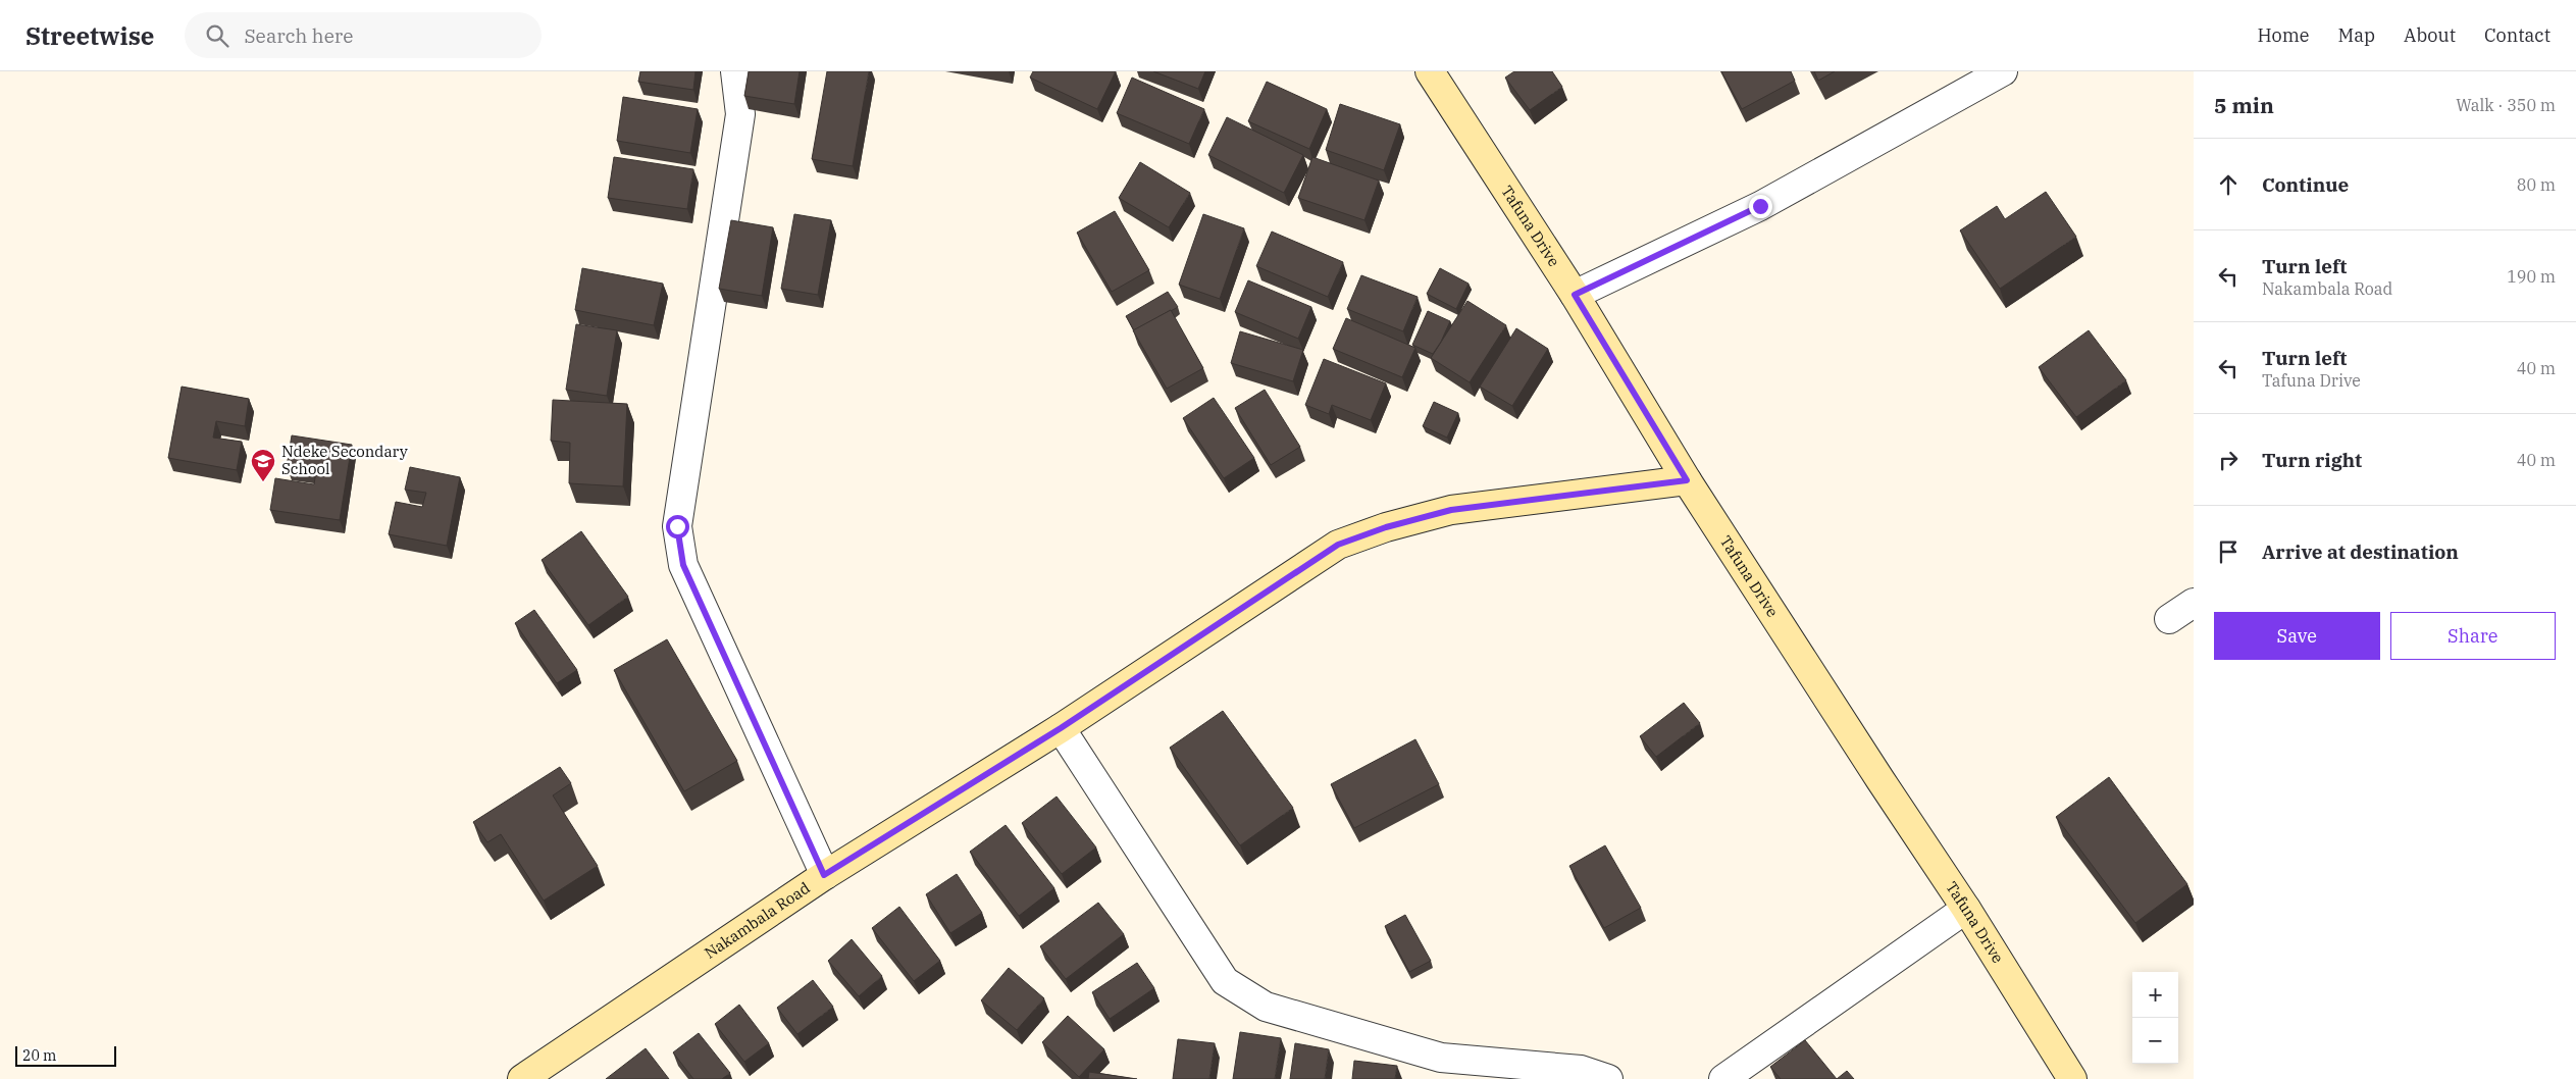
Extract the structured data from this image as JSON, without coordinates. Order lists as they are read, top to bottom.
{
  "streets": {
    "main road": ["Tafuna Drive", "Nakambala Road"]
  },
  "crossings": [
    ["Tafuna Drive", "Nakambala Road"]
  ],
  "places": {
    "school or university": ["Ndeke Secondary School"]
  },
  "scale_bar": "20 m",
  "page": {
    "header": "Streetwise",
    "search": "Search here",
    "nav": [
      "Home",
      "Map",
      "About",
      "Contact"
    ],
    "heading": ["5 min", "Walk · 350 m"],
    "list": [
      ["Continue", "80 m"],
      ["Turn left", "Nakambala Road", "190 m"],
      ["Turn left", "Tafuna Drive", "40 m"],
      ["Turn right", "40 m"],
      "Arrive at destination"
    ],
    "buttons": ["Save", "Share"],
    "map_buttons": ["+", "−"],
    "scale": "20 m"
  }
}
